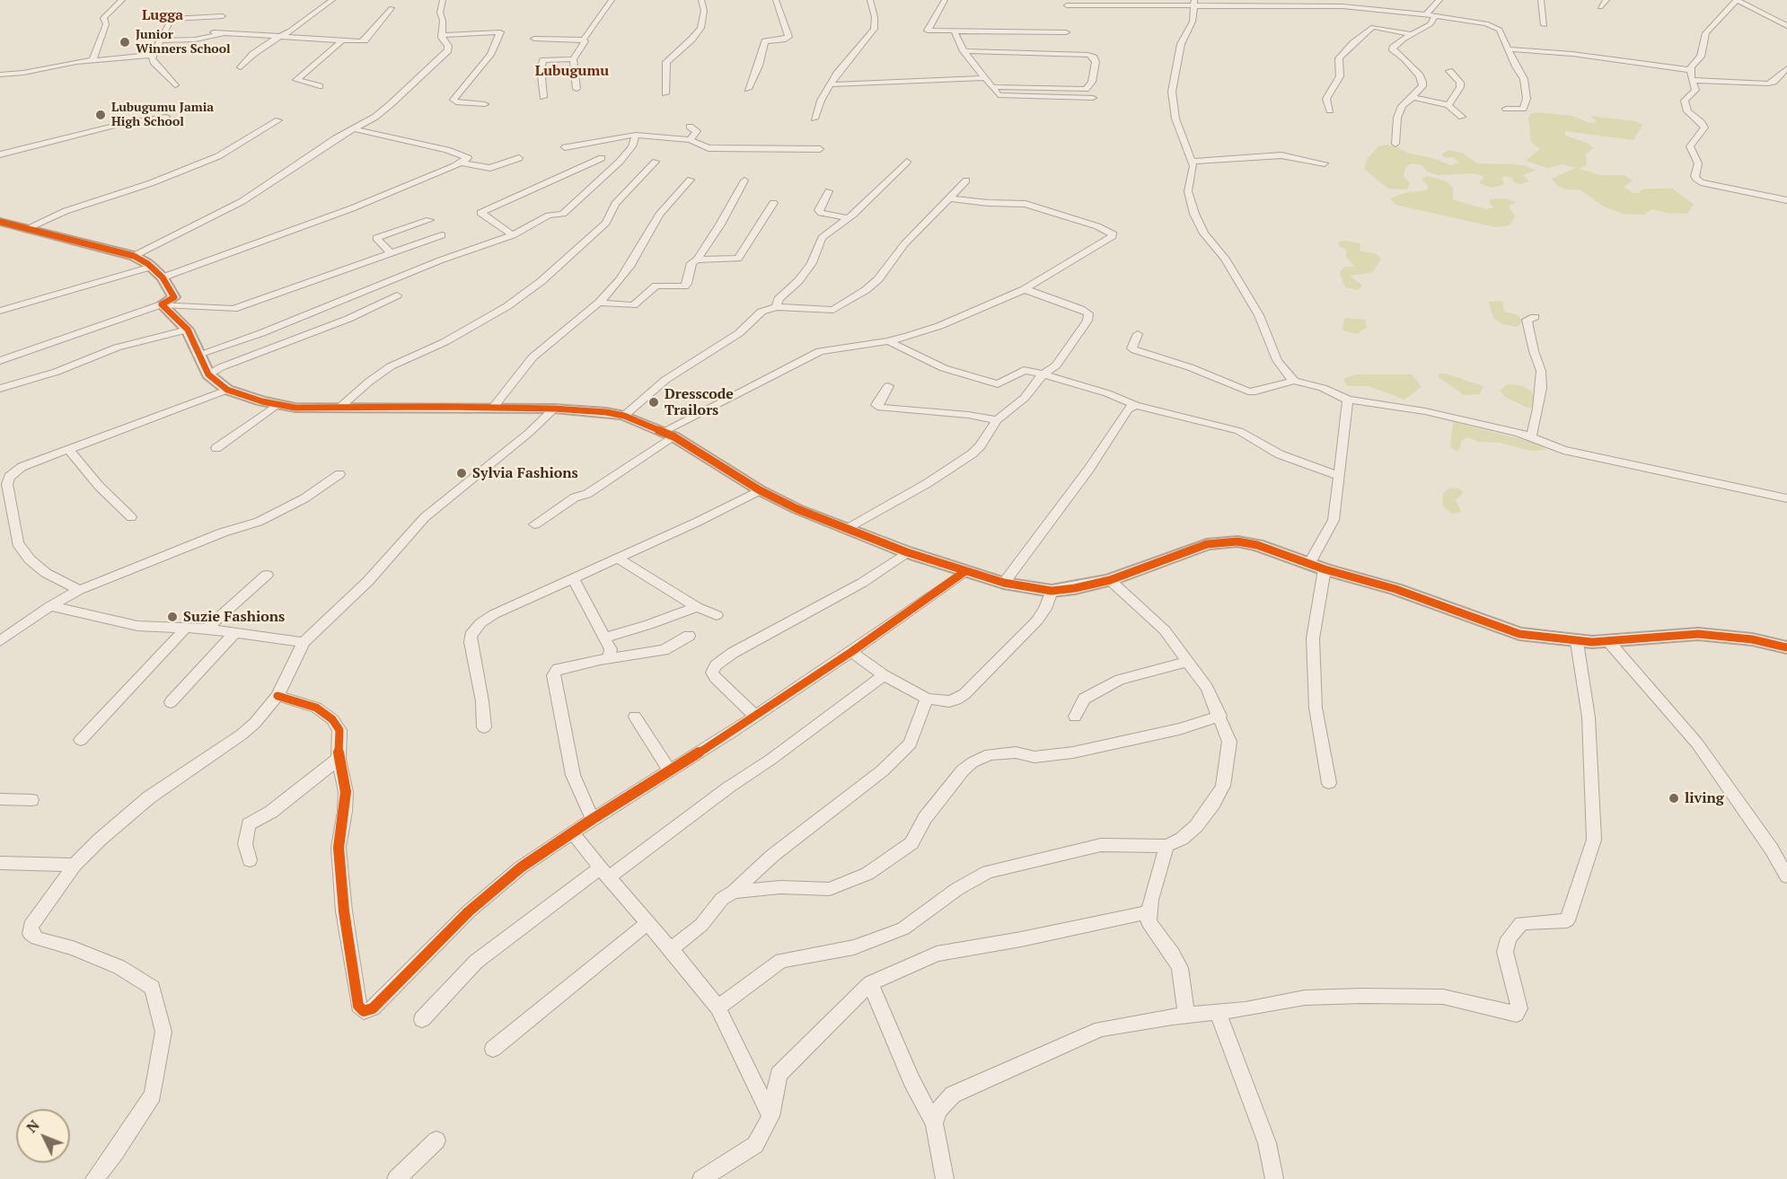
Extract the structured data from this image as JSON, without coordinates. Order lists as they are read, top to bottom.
{
  "districts": ["Lugga", "Lubugumu"],
  "places": [
    "Junior Winners School",
    "Lubugumu Jamia High School",
    "Dresscode Trailors",
    "Sylvia Fashions",
    "Suzie Fashions",
    "living"
  ],
  "north": "top left"
}
